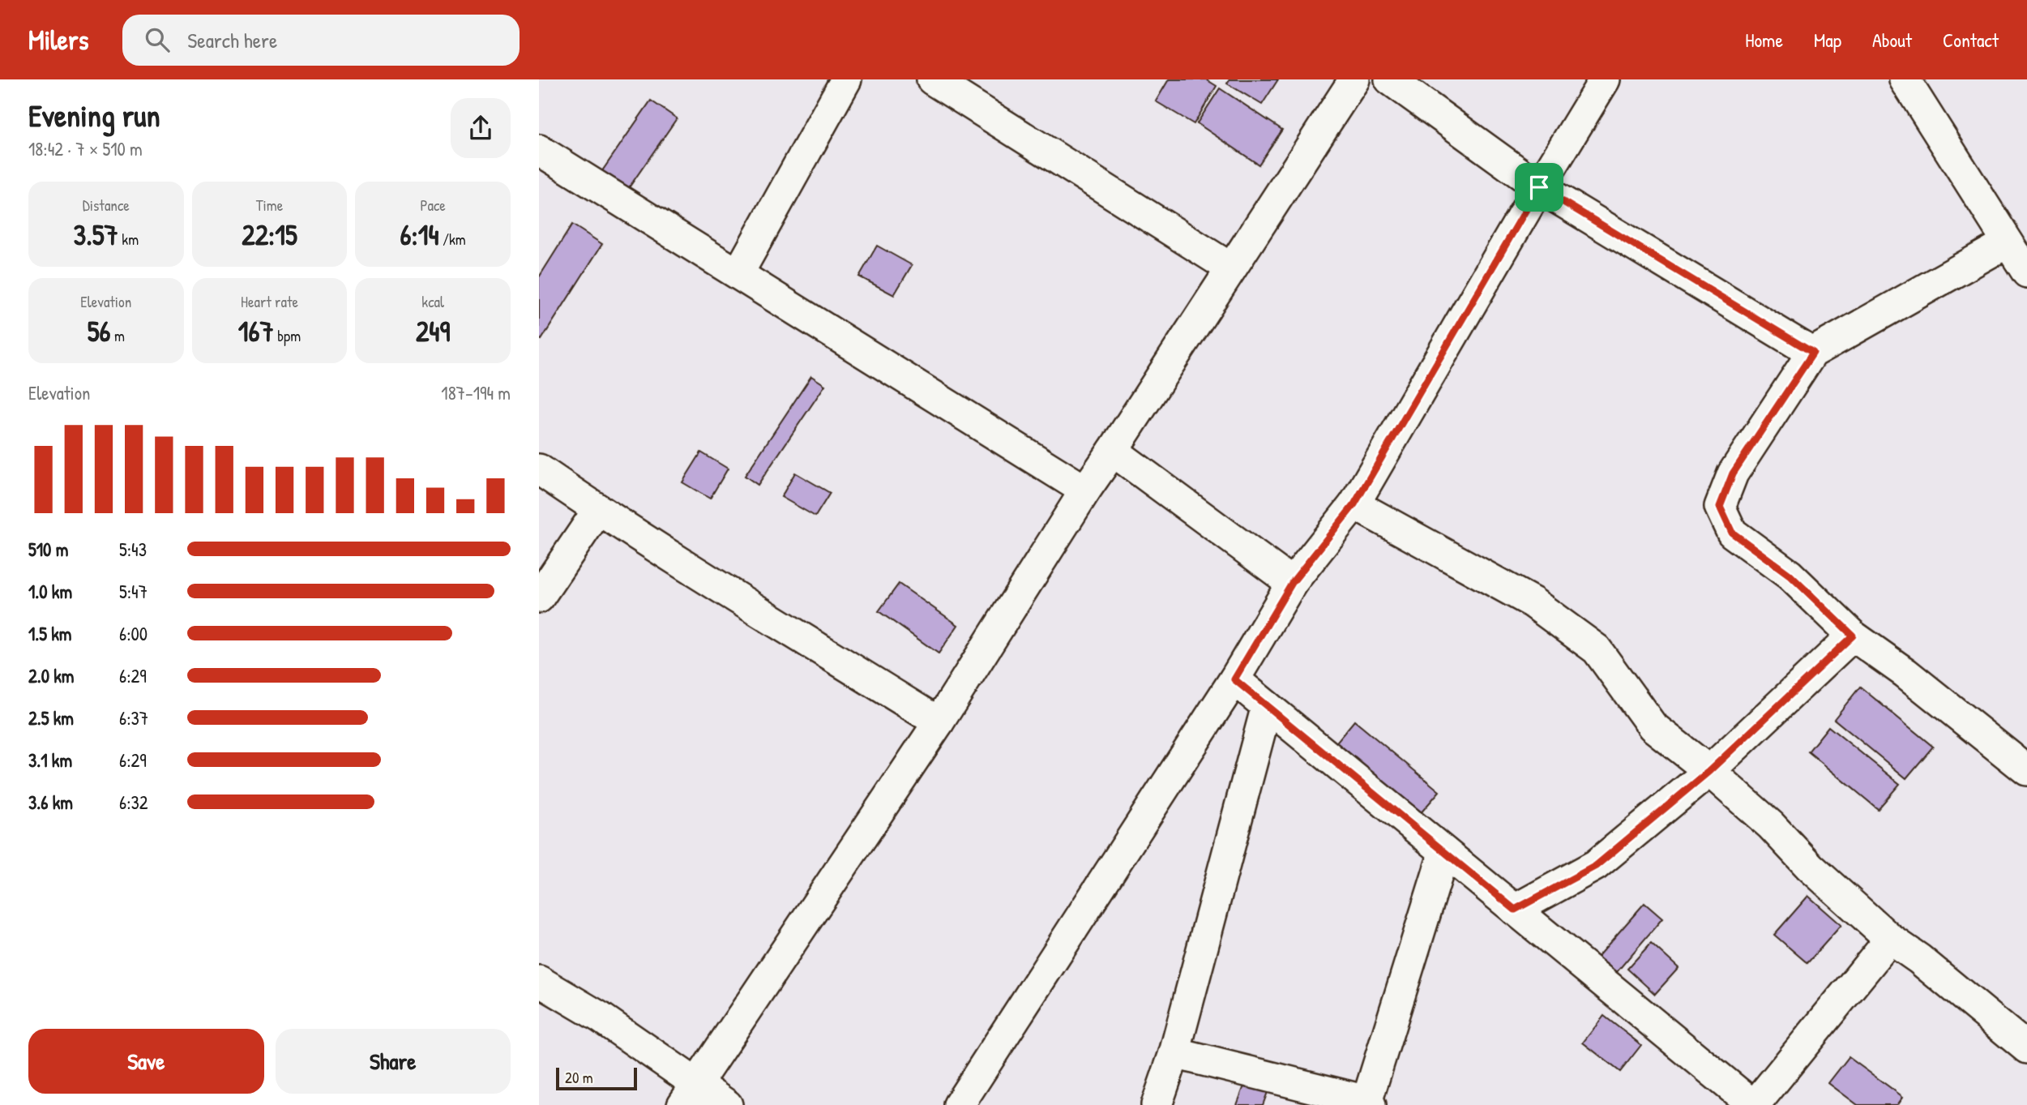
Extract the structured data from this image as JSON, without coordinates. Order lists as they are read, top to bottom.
{
  "scale_bar": "20 m",
  "page": {
    "header": "Milers",
    "search": "Search here",
    "nav": [
      "Home",
      "Map",
      "About",
      "Contact"
    ],
    "heading": ["Evening run", "18:42 · 7 × 510 m"],
    "stats": [
      ["Distance", "3.57 km"],
      ["Time", "22:15"],
      ["Pace", "6:14 /km"],
      ["Elevation", "56 m"],
      ["Heart rate", "167 bpm"],
      ["kcal", "249"]
    ],
    "chart": ["Elevation", "187–194 m"],
    "list": [
      {
        "name": "510 m",
        "note": "5:43"
      },
      {
        "name": "1.0 km",
        "note": "5:47"
      },
      {
        "name": "1.5 km",
        "note": "6:00"
      },
      {
        "name": "2.0 km",
        "note": "6:29"
      },
      {
        "name": "2.5 km",
        "note": "6:37"
      },
      {
        "name": "3.1 km",
        "note": "6:29"
      },
      {
        "name": "3.6 km",
        "note": "6:32"
      }
    ],
    "buttons": ["Save", "Share"],
    "scale": "20 m"
  }
}
